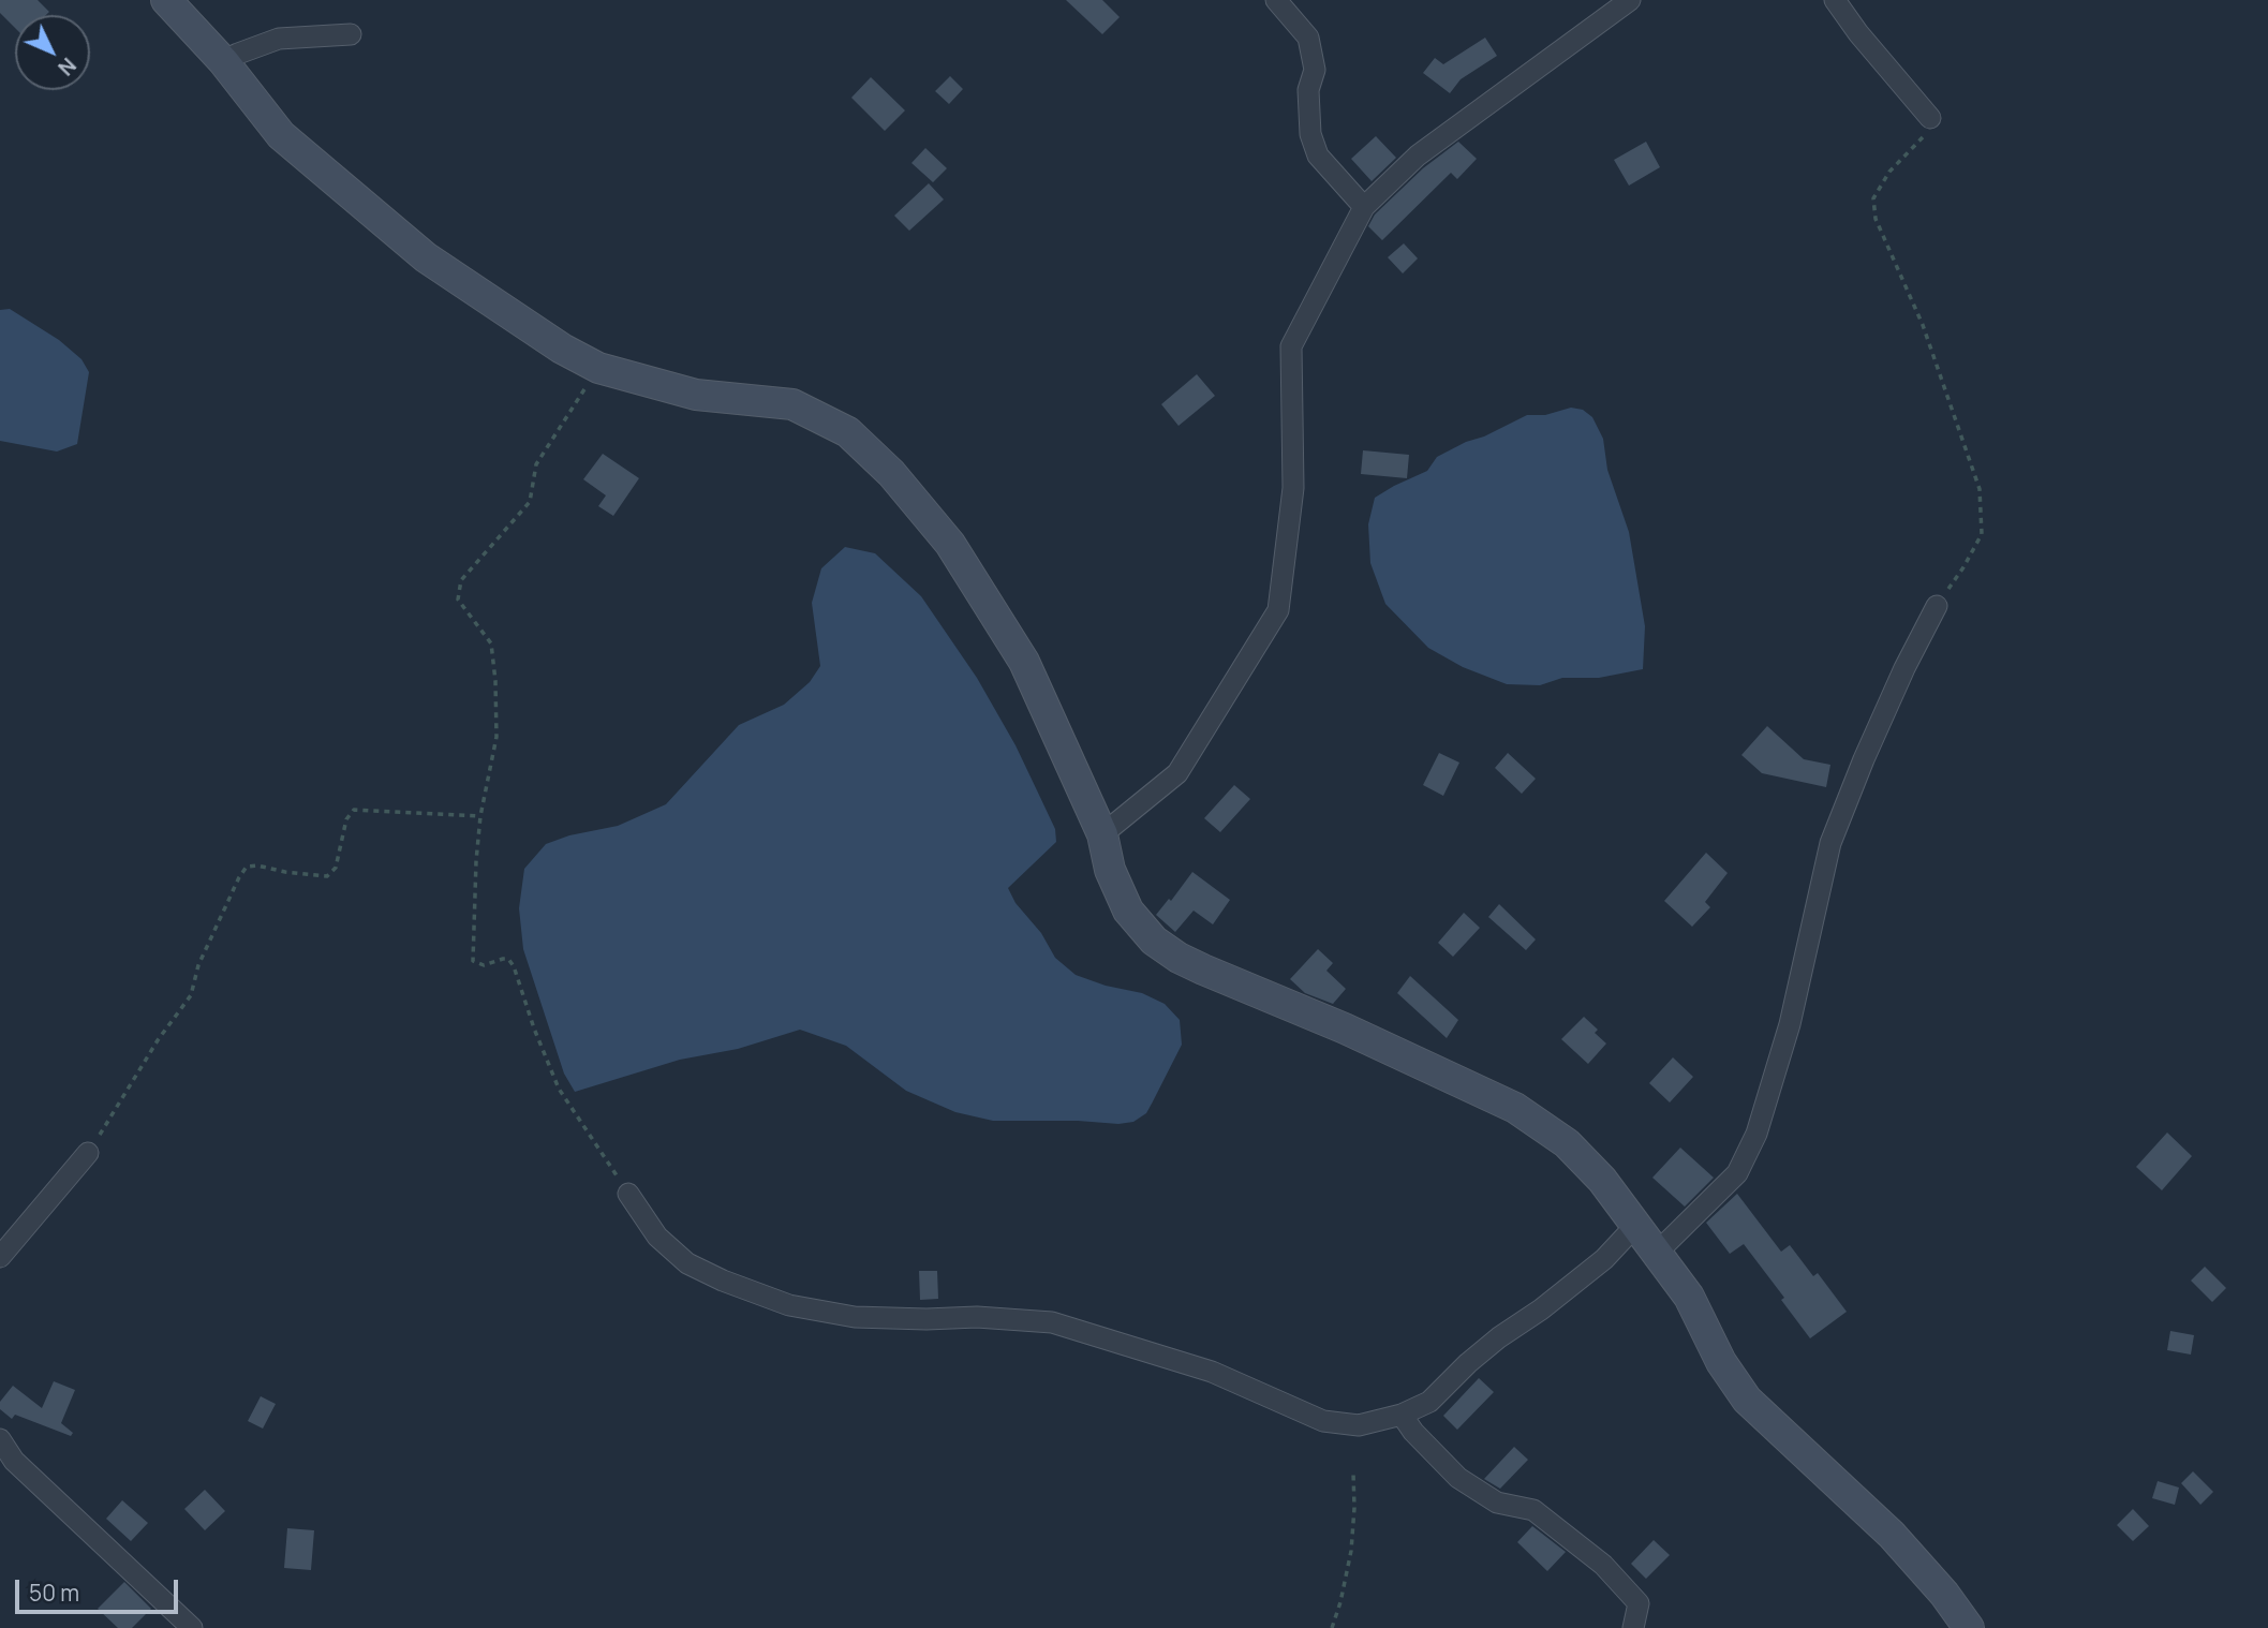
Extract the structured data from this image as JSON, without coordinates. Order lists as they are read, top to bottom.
{
  "scale_bar": "50 m",
  "north": "bottom right"
}
